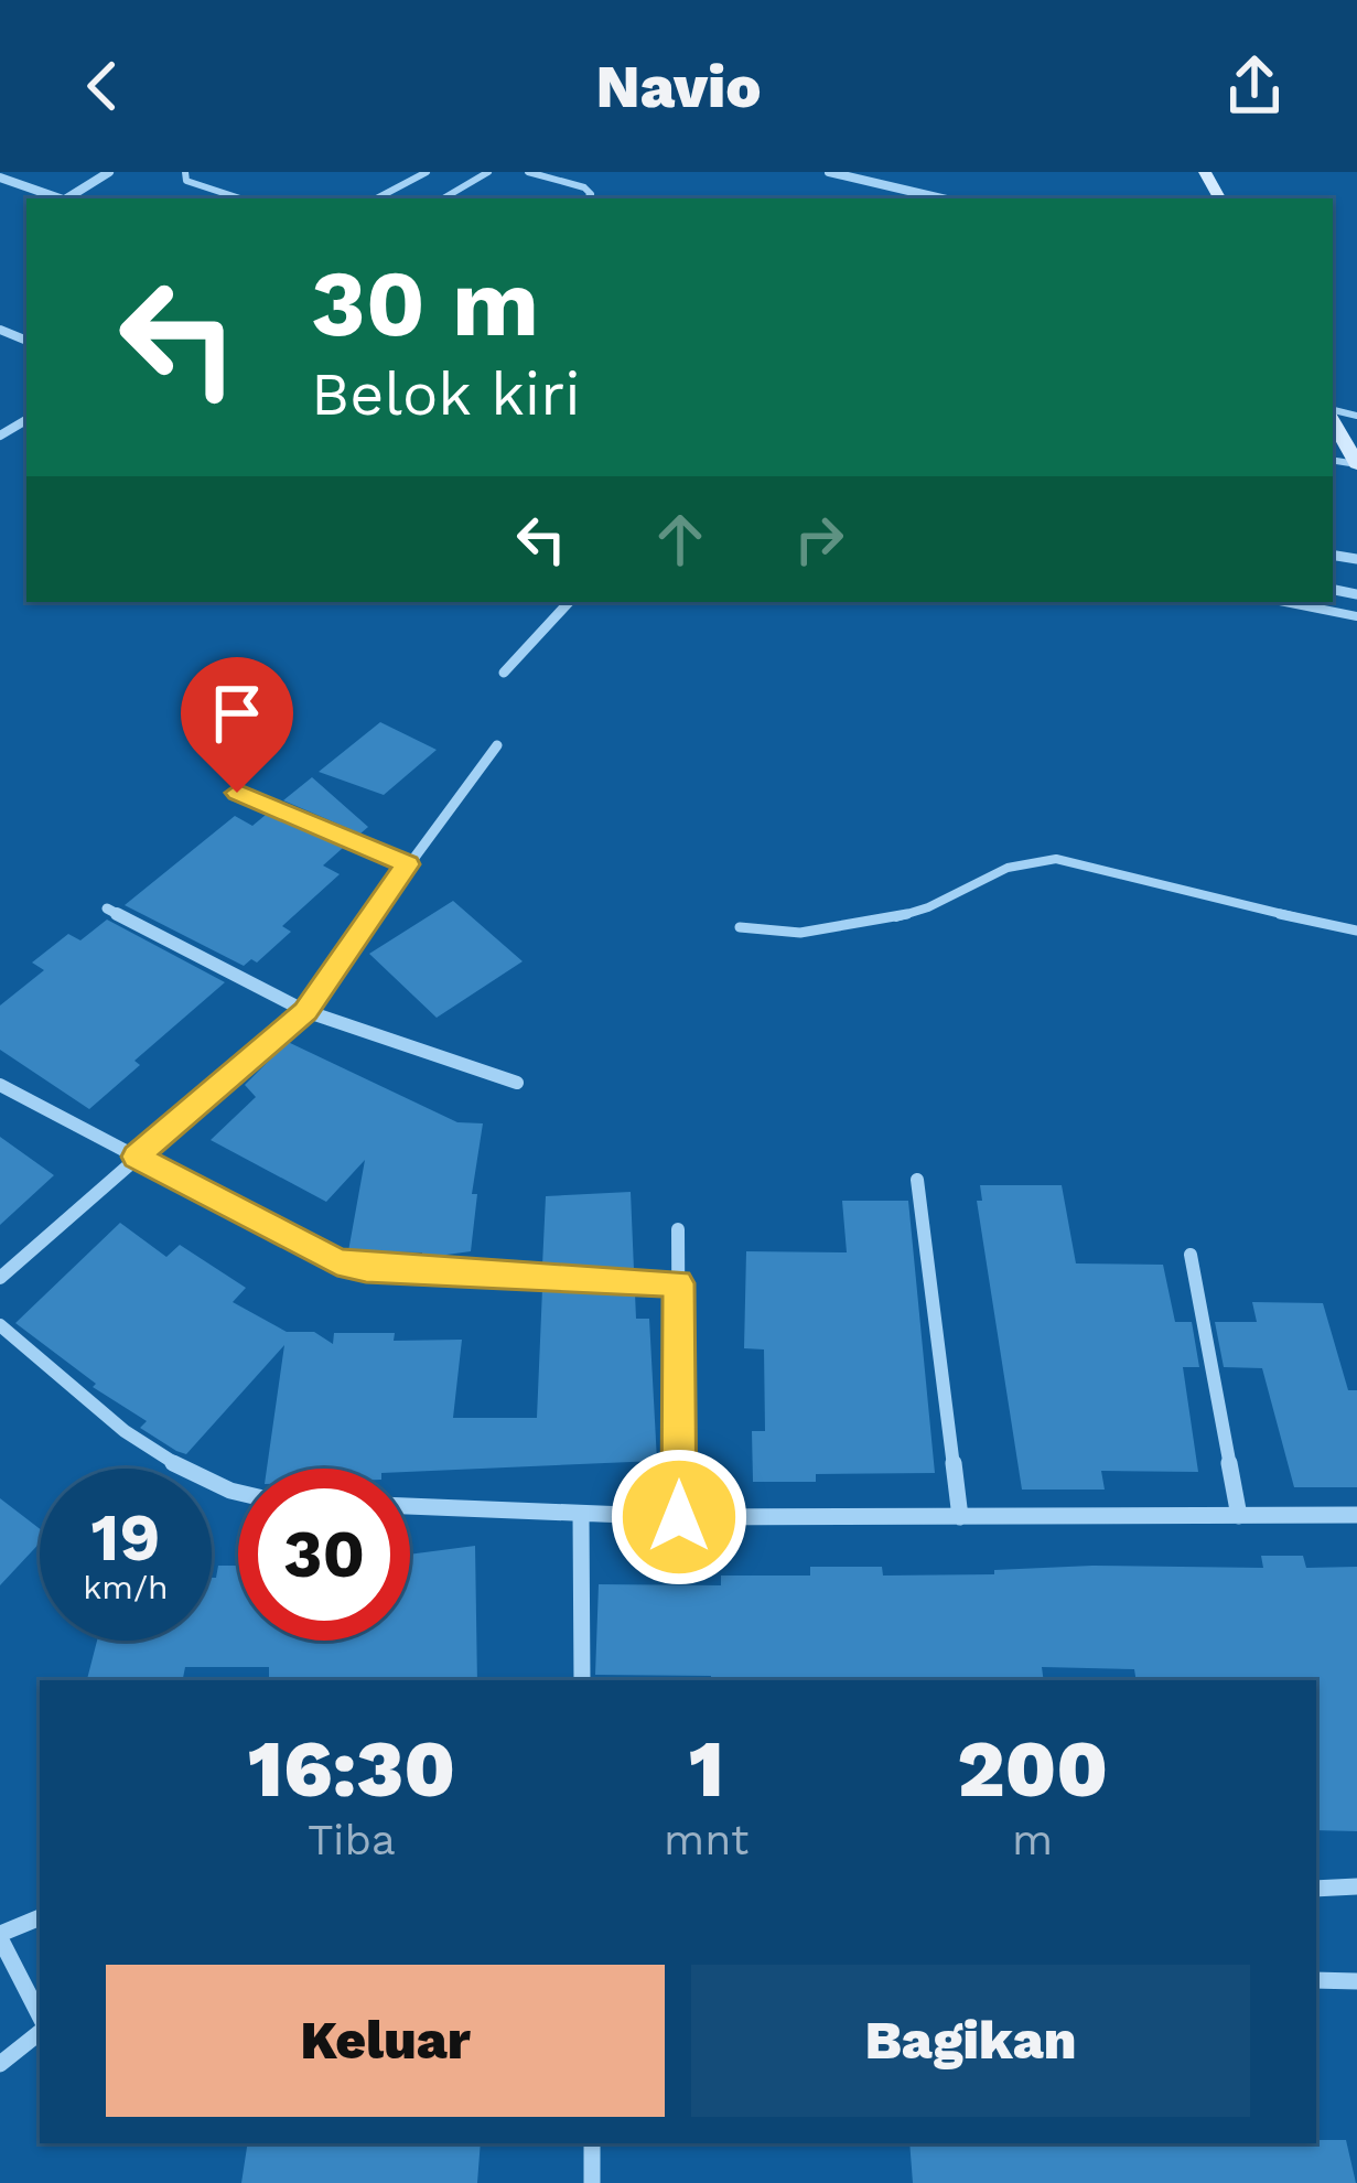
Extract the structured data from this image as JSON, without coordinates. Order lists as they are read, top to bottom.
{
  "page": {
    "header": "Navio",
    "turn": ["30 m", "Belok kiri"],
    "speed": "19 km/h",
    "limit": "30",
    "eta": [
      "16:30",
      "Tiba",
      "1",
      "mnt",
      "200",
      "m"
    ],
    "buttons": ["Keluar", "Bagikan"]
  }
}
